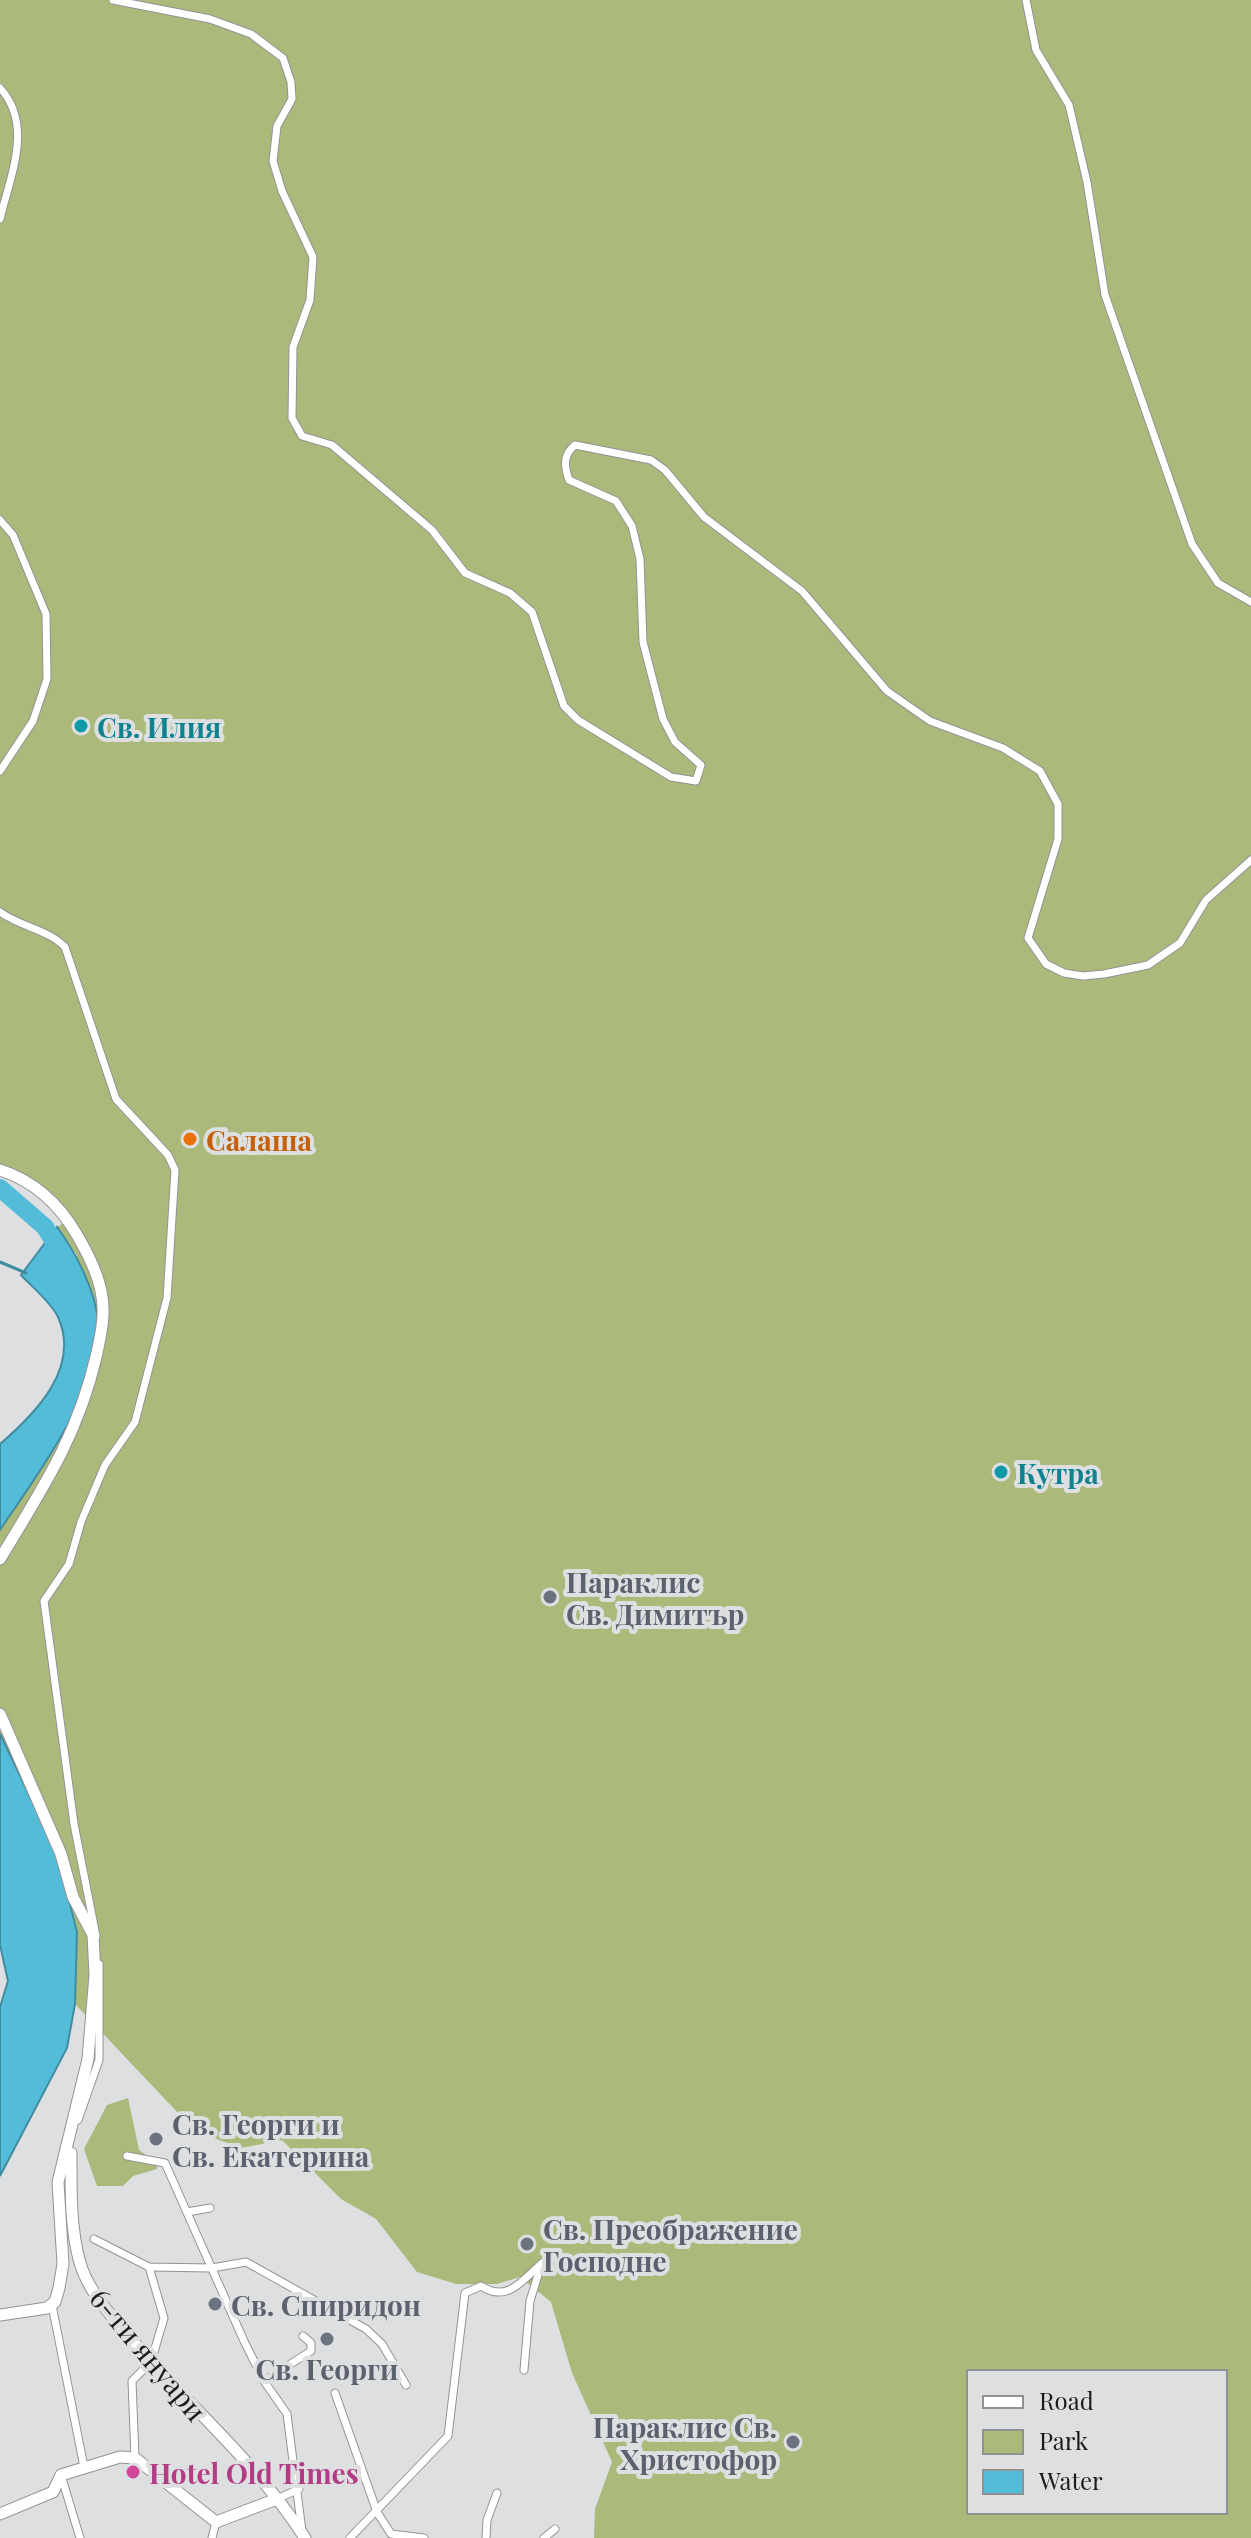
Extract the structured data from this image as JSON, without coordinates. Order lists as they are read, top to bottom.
{
  "streets": {
    "main road": ["6-ти януари"]
  },
  "places": [
    "Св. Илия",
    "Салаша",
    "Кутра",
    "Параклис Св. Димитър",
    "Св. Георги и Св. Екатерина",
    "Св. Преображение Господне",
    "Св. Спиридон",
    "Св. Георги",
    "Параклис Св. Христофор",
    "Hotel Old Times"
  ],
  "legend": ["Road", "Park", "Water"]
}
